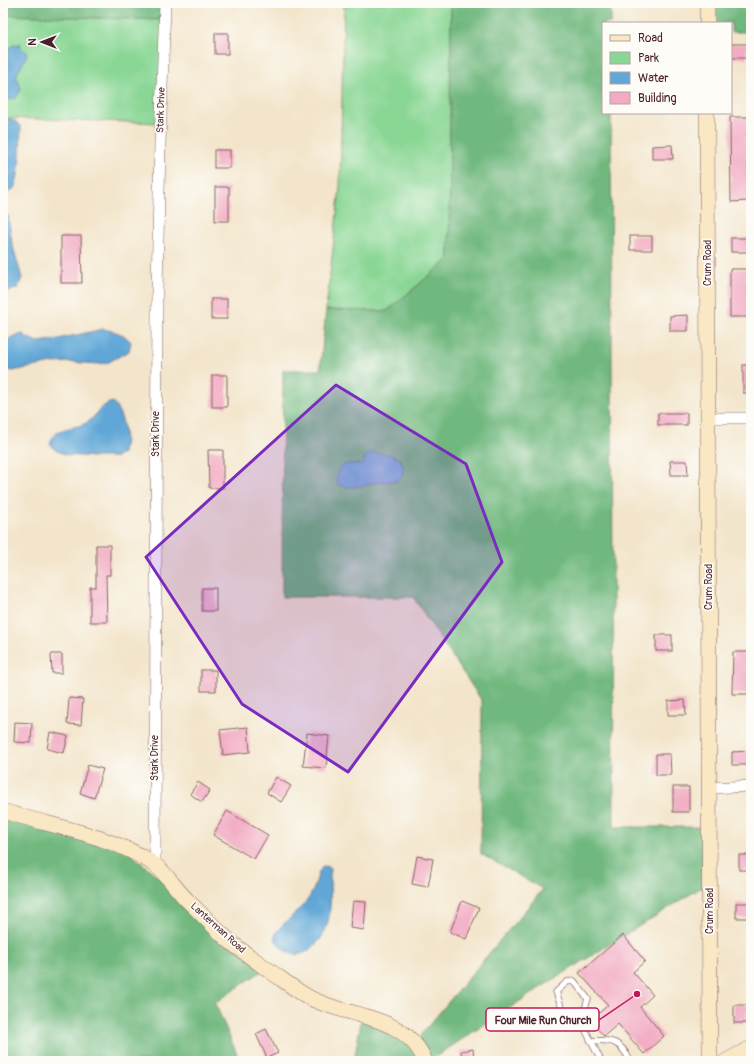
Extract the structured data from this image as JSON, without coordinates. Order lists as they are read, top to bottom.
{
  "streets": {
    "street": ["Stark Drive", "Crum Road", "Lanterman Road"]
  },
  "crossings": [
    ["Stark Drive", "Lanterman Road"]
  ],
  "places": ["Four Mile Run Church"],
  "legend": [
    "Road",
    "Park",
    "Water",
    "Building"
  ],
  "north": "left"
}
